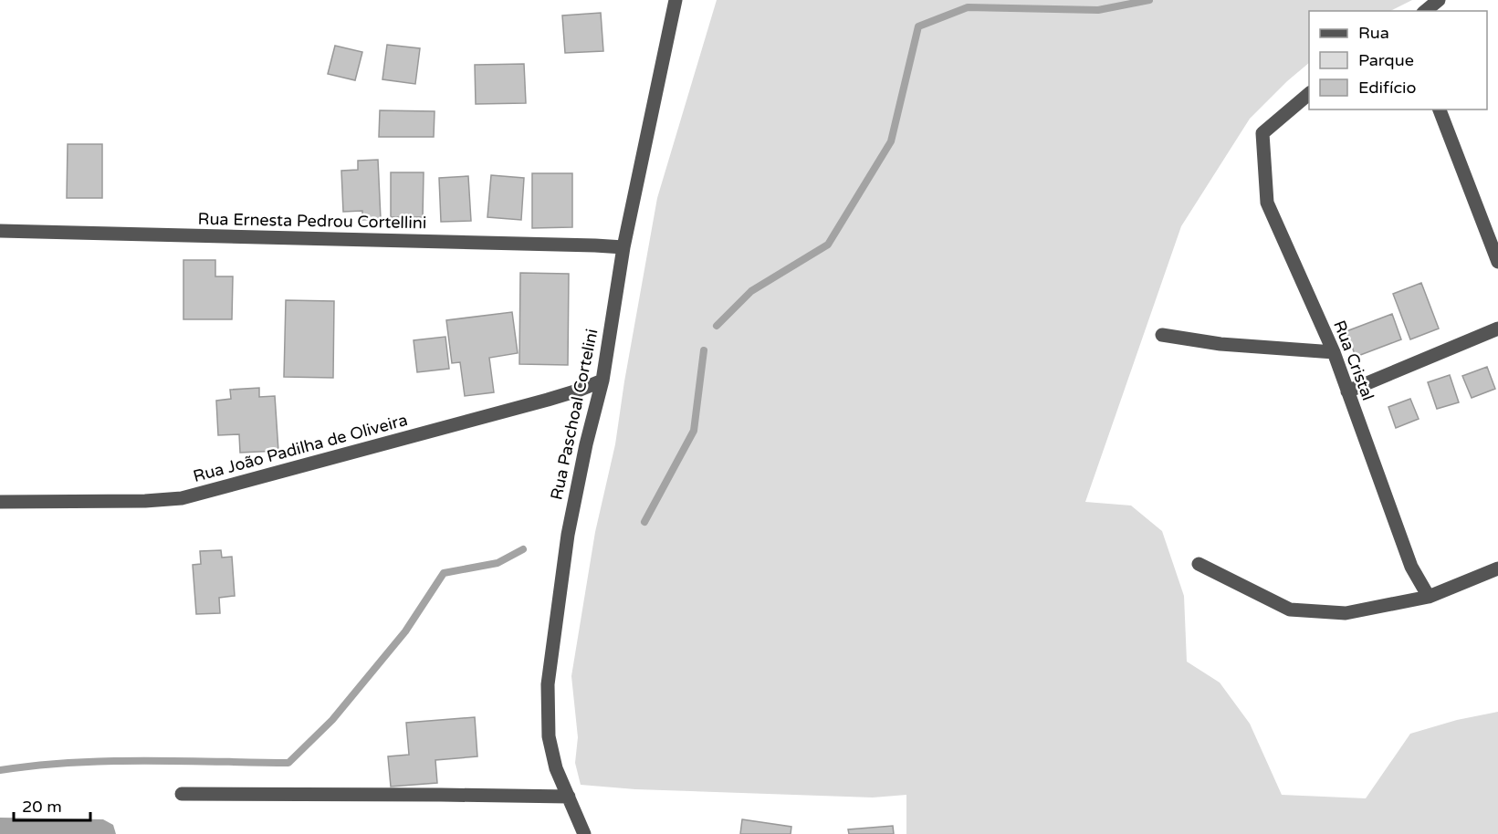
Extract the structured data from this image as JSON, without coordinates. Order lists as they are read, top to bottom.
{
  "streets": {
    "street": [
      "Rua Ernesta Pedrou Cortellini",
      "Rua Cristal",
      "Rua Paschoal Cortelini",
      "Rua João Padilha de Oliveira"
    ]
  },
  "crossings": [
    ["Rua Ernesta Pedrou Cortellini", "Rua Paschoal Cortelini"],
    ["Rua Paschoal Cortelini", "Rua João Padilha de Oliveira"]
  ],
  "legend": ["Rua", "Parque", "Edifício"],
  "scale_bar": "20 m"
}
